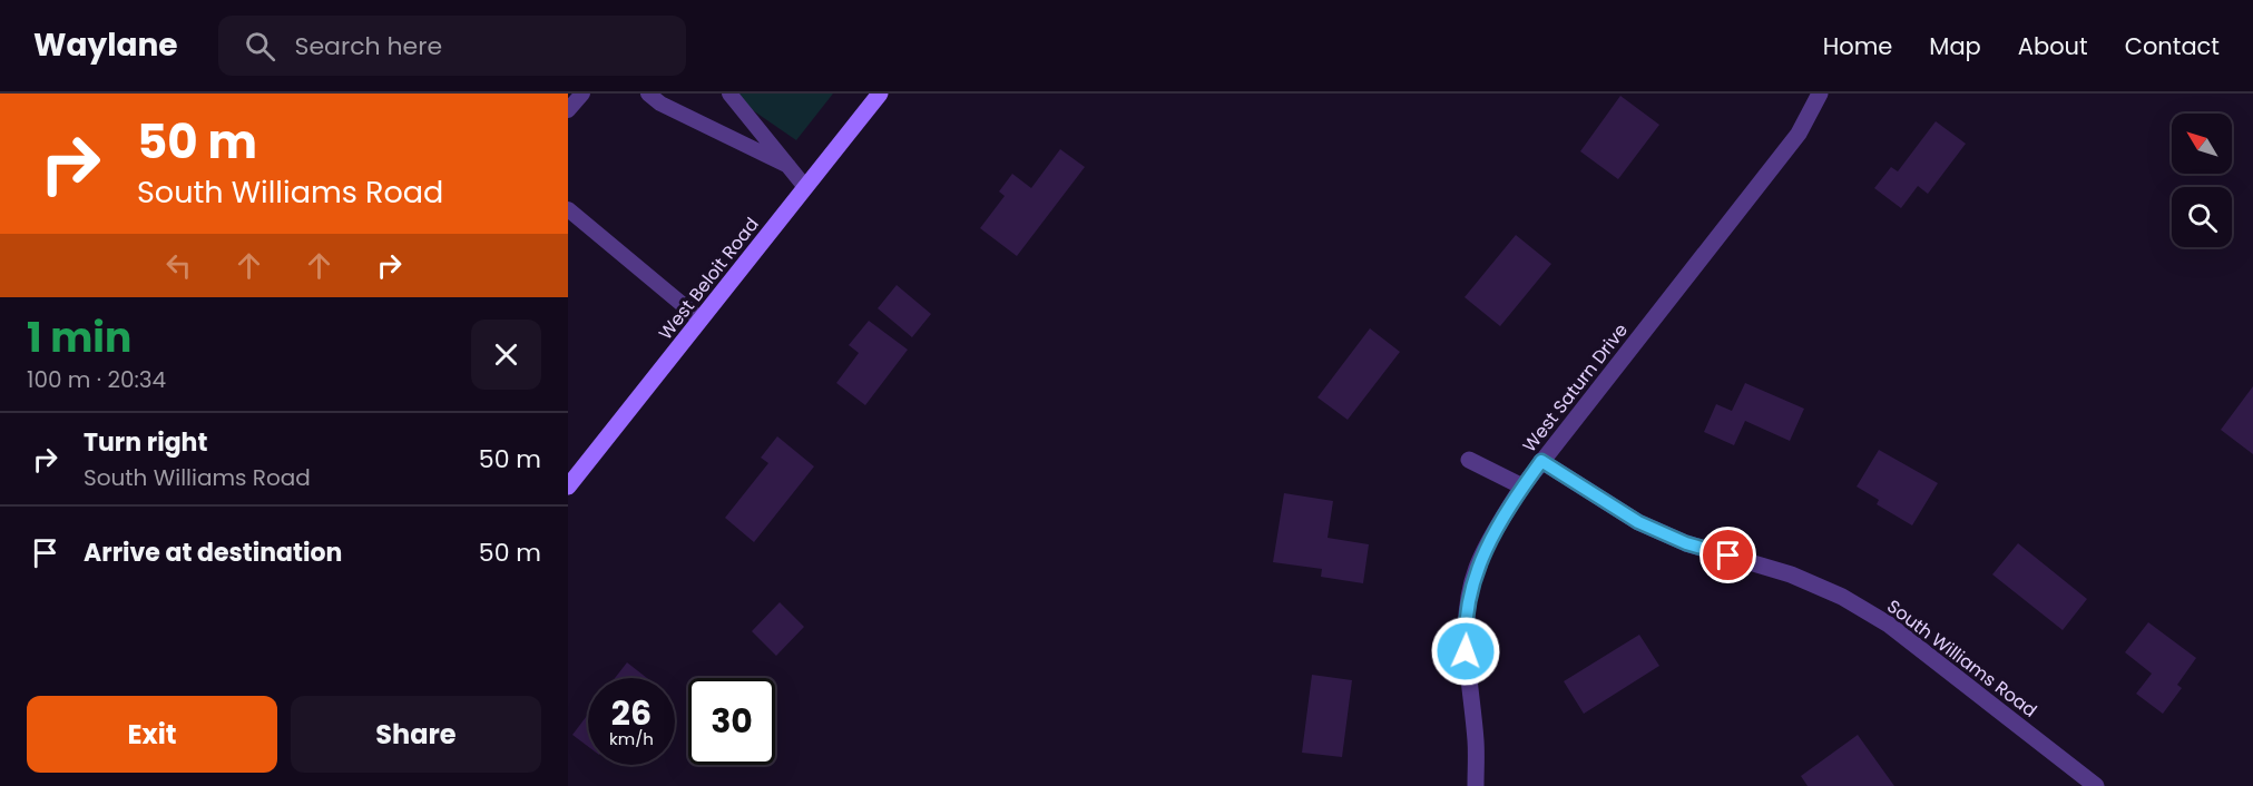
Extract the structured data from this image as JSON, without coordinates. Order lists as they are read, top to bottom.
{
  "streets": {
    "main road": ["West Beloit Road"],
    "street": ["West Saturn Drive", "South Williams Road"]
  },
  "crossings": [
    ["West Saturn Drive", "South Williams Road"]
  ],
  "north": "top left",
  "page": {
    "header": "Waylane",
    "search": "Search here",
    "nav": [
      "Home",
      "Map",
      "About",
      "Contact"
    ],
    "turn": ["50 m", "South Williams Road"],
    "heading": ["1 min", "100 m · 20:34"],
    "list": [
      {
        "name": "Turn right",
        "note": "South Williams Road",
        "value": "50 m"
      },
      {
        "name": "Arrive at destination",
        "value": "50 m"
      }
    ],
    "speed": "26 km/h",
    "limit": "30",
    "buttons": ["Exit", "Share"]
  }
}
